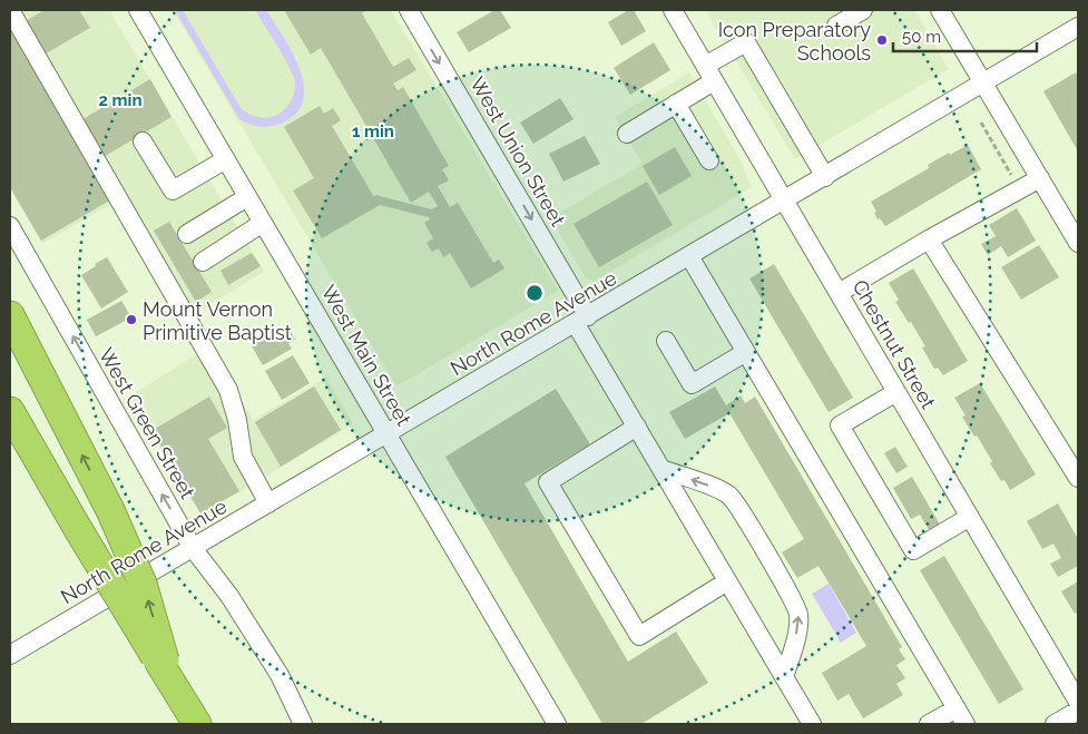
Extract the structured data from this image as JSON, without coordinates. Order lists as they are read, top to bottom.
{
  "streets": {
    "street": [
      "West Union Street",
      "North Rome Avenue",
      "Chestnut Street",
      "West Main Street",
      "West Green Street"
    ]
  },
  "crossings": [
    ["West Union Street", "North Rome Avenue"],
    ["North Rome Avenue", "Chestnut Street"],
    ["North Rome Avenue", "West Main Street"],
    ["North Rome Avenue", "West Green Street"]
  ],
  "one_way": ["West Union Street"],
  "places": ["Icon Preparatory Schools", "Mount Vernon Primitive Baptist"],
  "scale_bar": "50 m",
  "rings": ["2 min", "1 min"]
}
